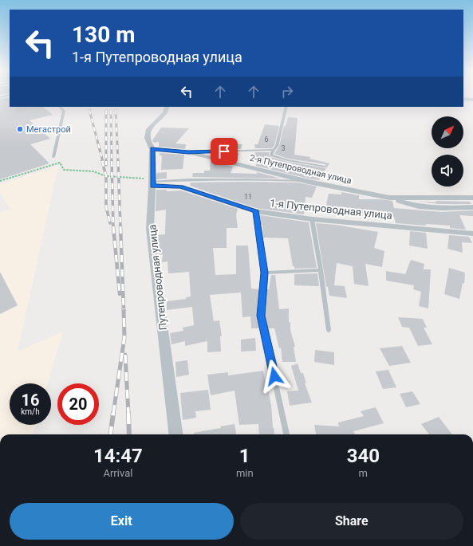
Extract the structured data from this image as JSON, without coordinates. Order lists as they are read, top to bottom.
{
  "streets": {
    "street": ["2-я Путепроводная улица", "1-я Путепроводная улица", "Путепроводная улица"]
  },
  "crossings": [
    ["2-я Путепроводная улица", "Путепроводная улица"],
    ["1-я Путепроводная улица", "Путепроводная улица"]
  ],
  "places": ["Мегастрой"],
  "house_numbers": ["6", "3", "11"],
  "north": "top right",
  "page": {
    "turn": ["130 m", "1-я Путепроводная улица"],
    "speed": "16 km/h",
    "limit": "20",
    "eta": [
      "14:47",
      "Arrival",
      "1",
      "min",
      "340",
      "m"
    ],
    "buttons": ["Exit", "Share"]
  }
}
